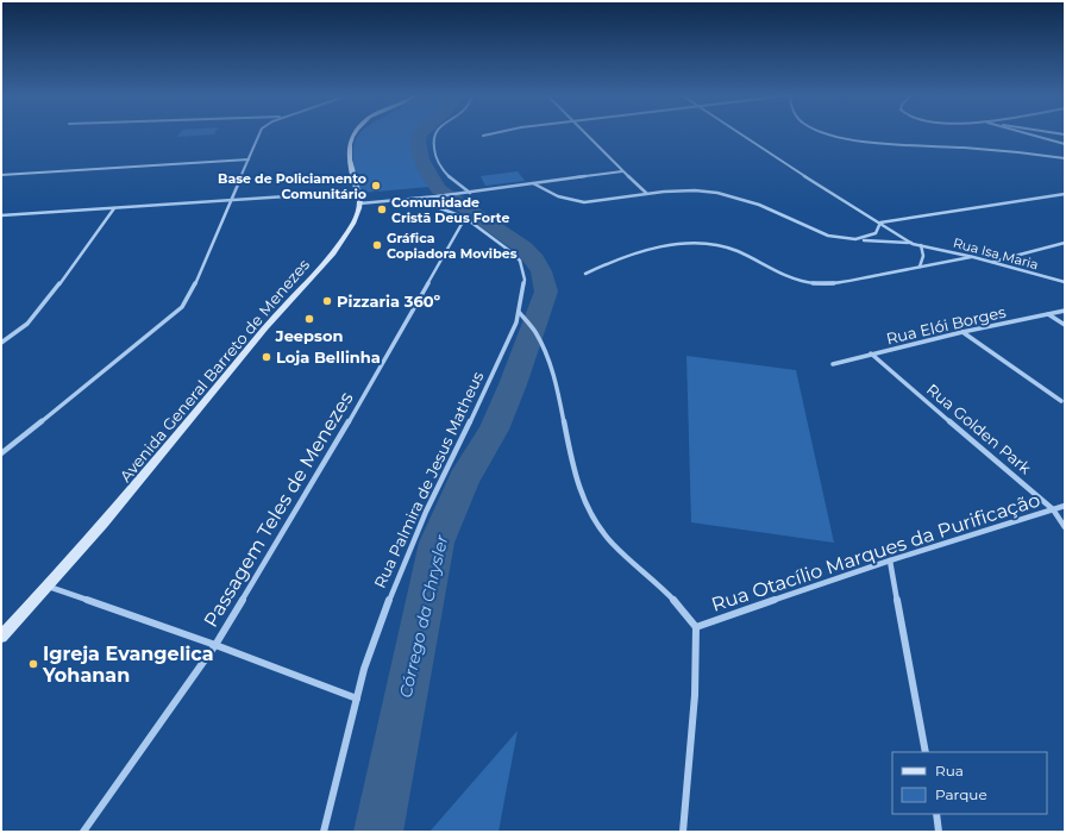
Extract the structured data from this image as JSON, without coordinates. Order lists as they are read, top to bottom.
{
  "streets": {
    "main road": ["Avenida General Barreto de Menezes"],
    "street": [
      "Rua Isa Maria",
      "Rua Elói Borges",
      "Rua Golden Park",
      "Rua Palmira de Jesus Matheus",
      "Passagem Teles de Menezes",
      "Rua Otacílio Marques da Purificação"
    ]
  },
  "crossings": [
    ["Rua Elói Borges", "Rua Golden Park"],
    ["Rua Golden Park", "Rua Otacílio Marques da Purificação"],
    ["Rua Palmira de Jesus Matheus", "Passagem Teles de Menezes"]
  ],
  "water": ["Córrego da Chrysler"],
  "places": [
    "Base de Policiamento Comunitário",
    "Comunidade Cristã Deus Forte",
    "Gráfica Copiadora Movibes",
    "Pizzaria 360º",
    "Jeepson",
    "Loja Bellinha",
    "Igreja Evangelica Yohanan"
  ],
  "legend": ["Rua", "Parque"]
}
